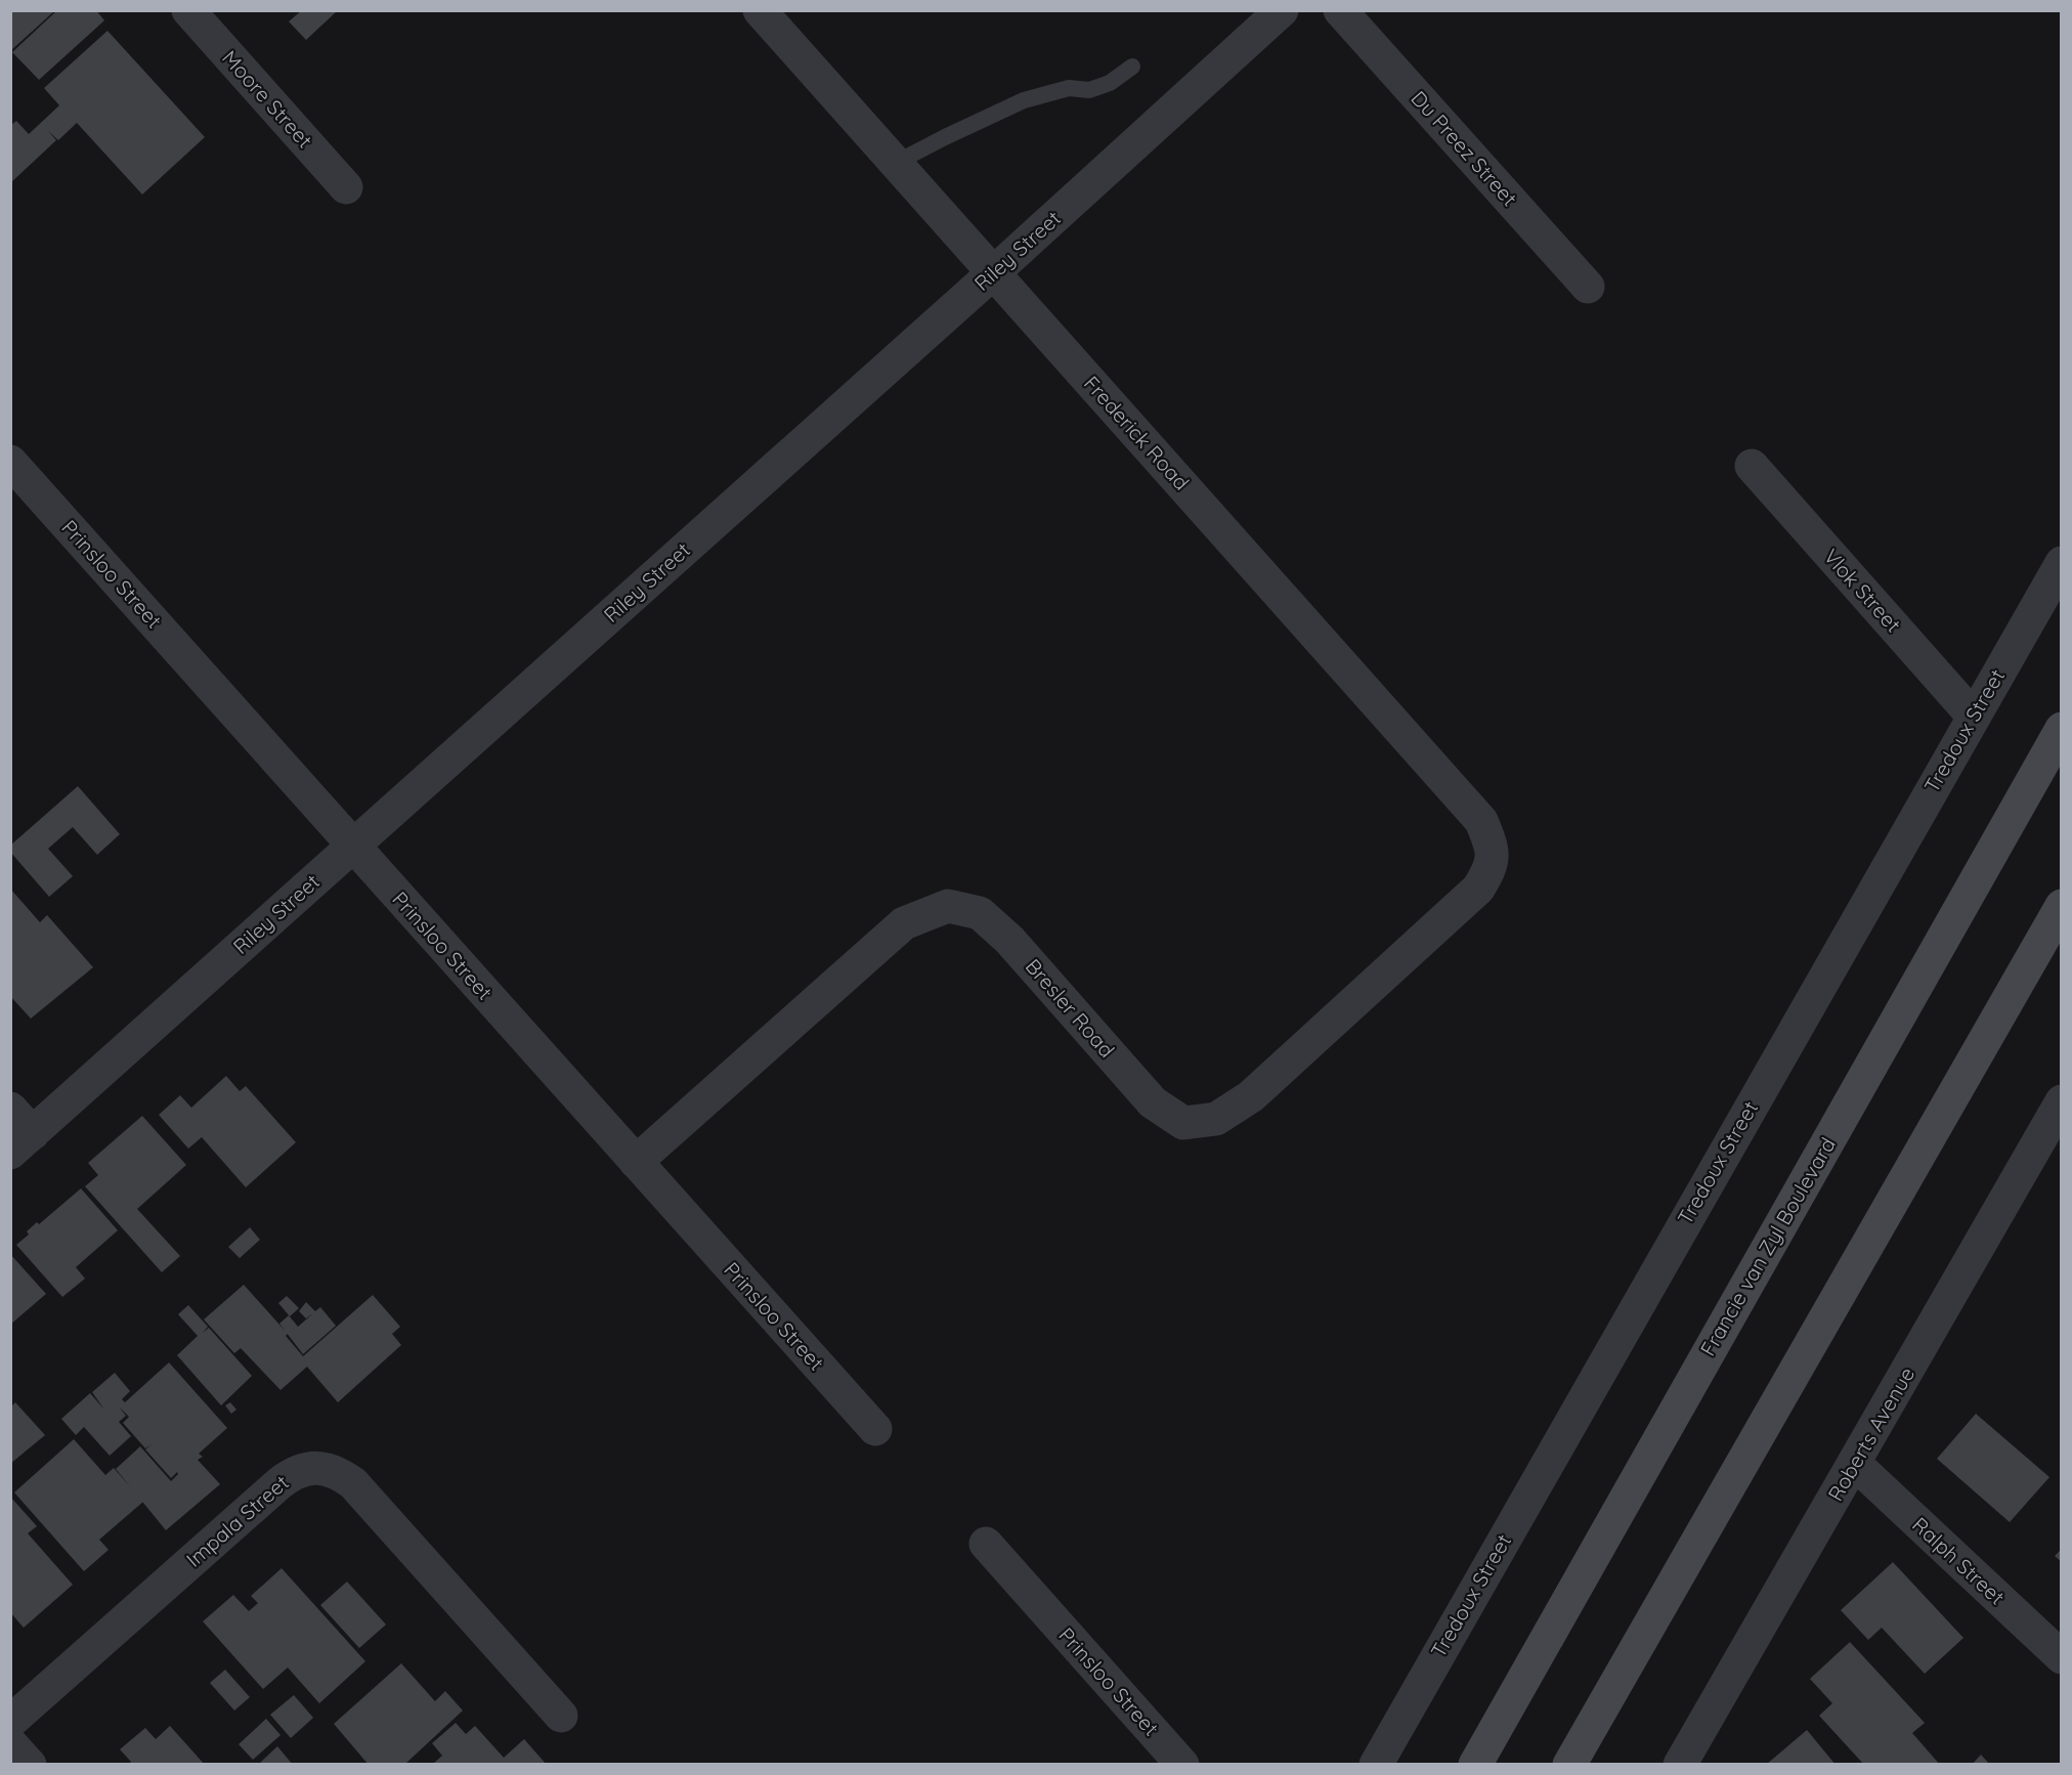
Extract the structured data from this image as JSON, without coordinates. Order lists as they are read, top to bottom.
{
  "streets": {
    "main road": ["Francie van Zyl Boulevard"],
    "street": [
      "Moore Street",
      "Du Preez Street",
      "Riley Street",
      "Frederick Road",
      "Prinsloo Street",
      "Vlok Street",
      "Tredoux Street",
      "Bresler Road",
      "Roberts Avenue",
      "Impala Street",
      "Ralph Street"
    ]
  },
  "crossings": [
    ["Riley Street", "Frederick Road"],
    ["Riley Street", "Prinsloo Street"],
    ["Frederick Road", "Bresler Road"],
    ["Prinsloo Street", "Bresler Road"],
    ["Vlok Street", "Tredoux Street"],
    ["Roberts Avenue", "Ralph Street"]
  ]
}
